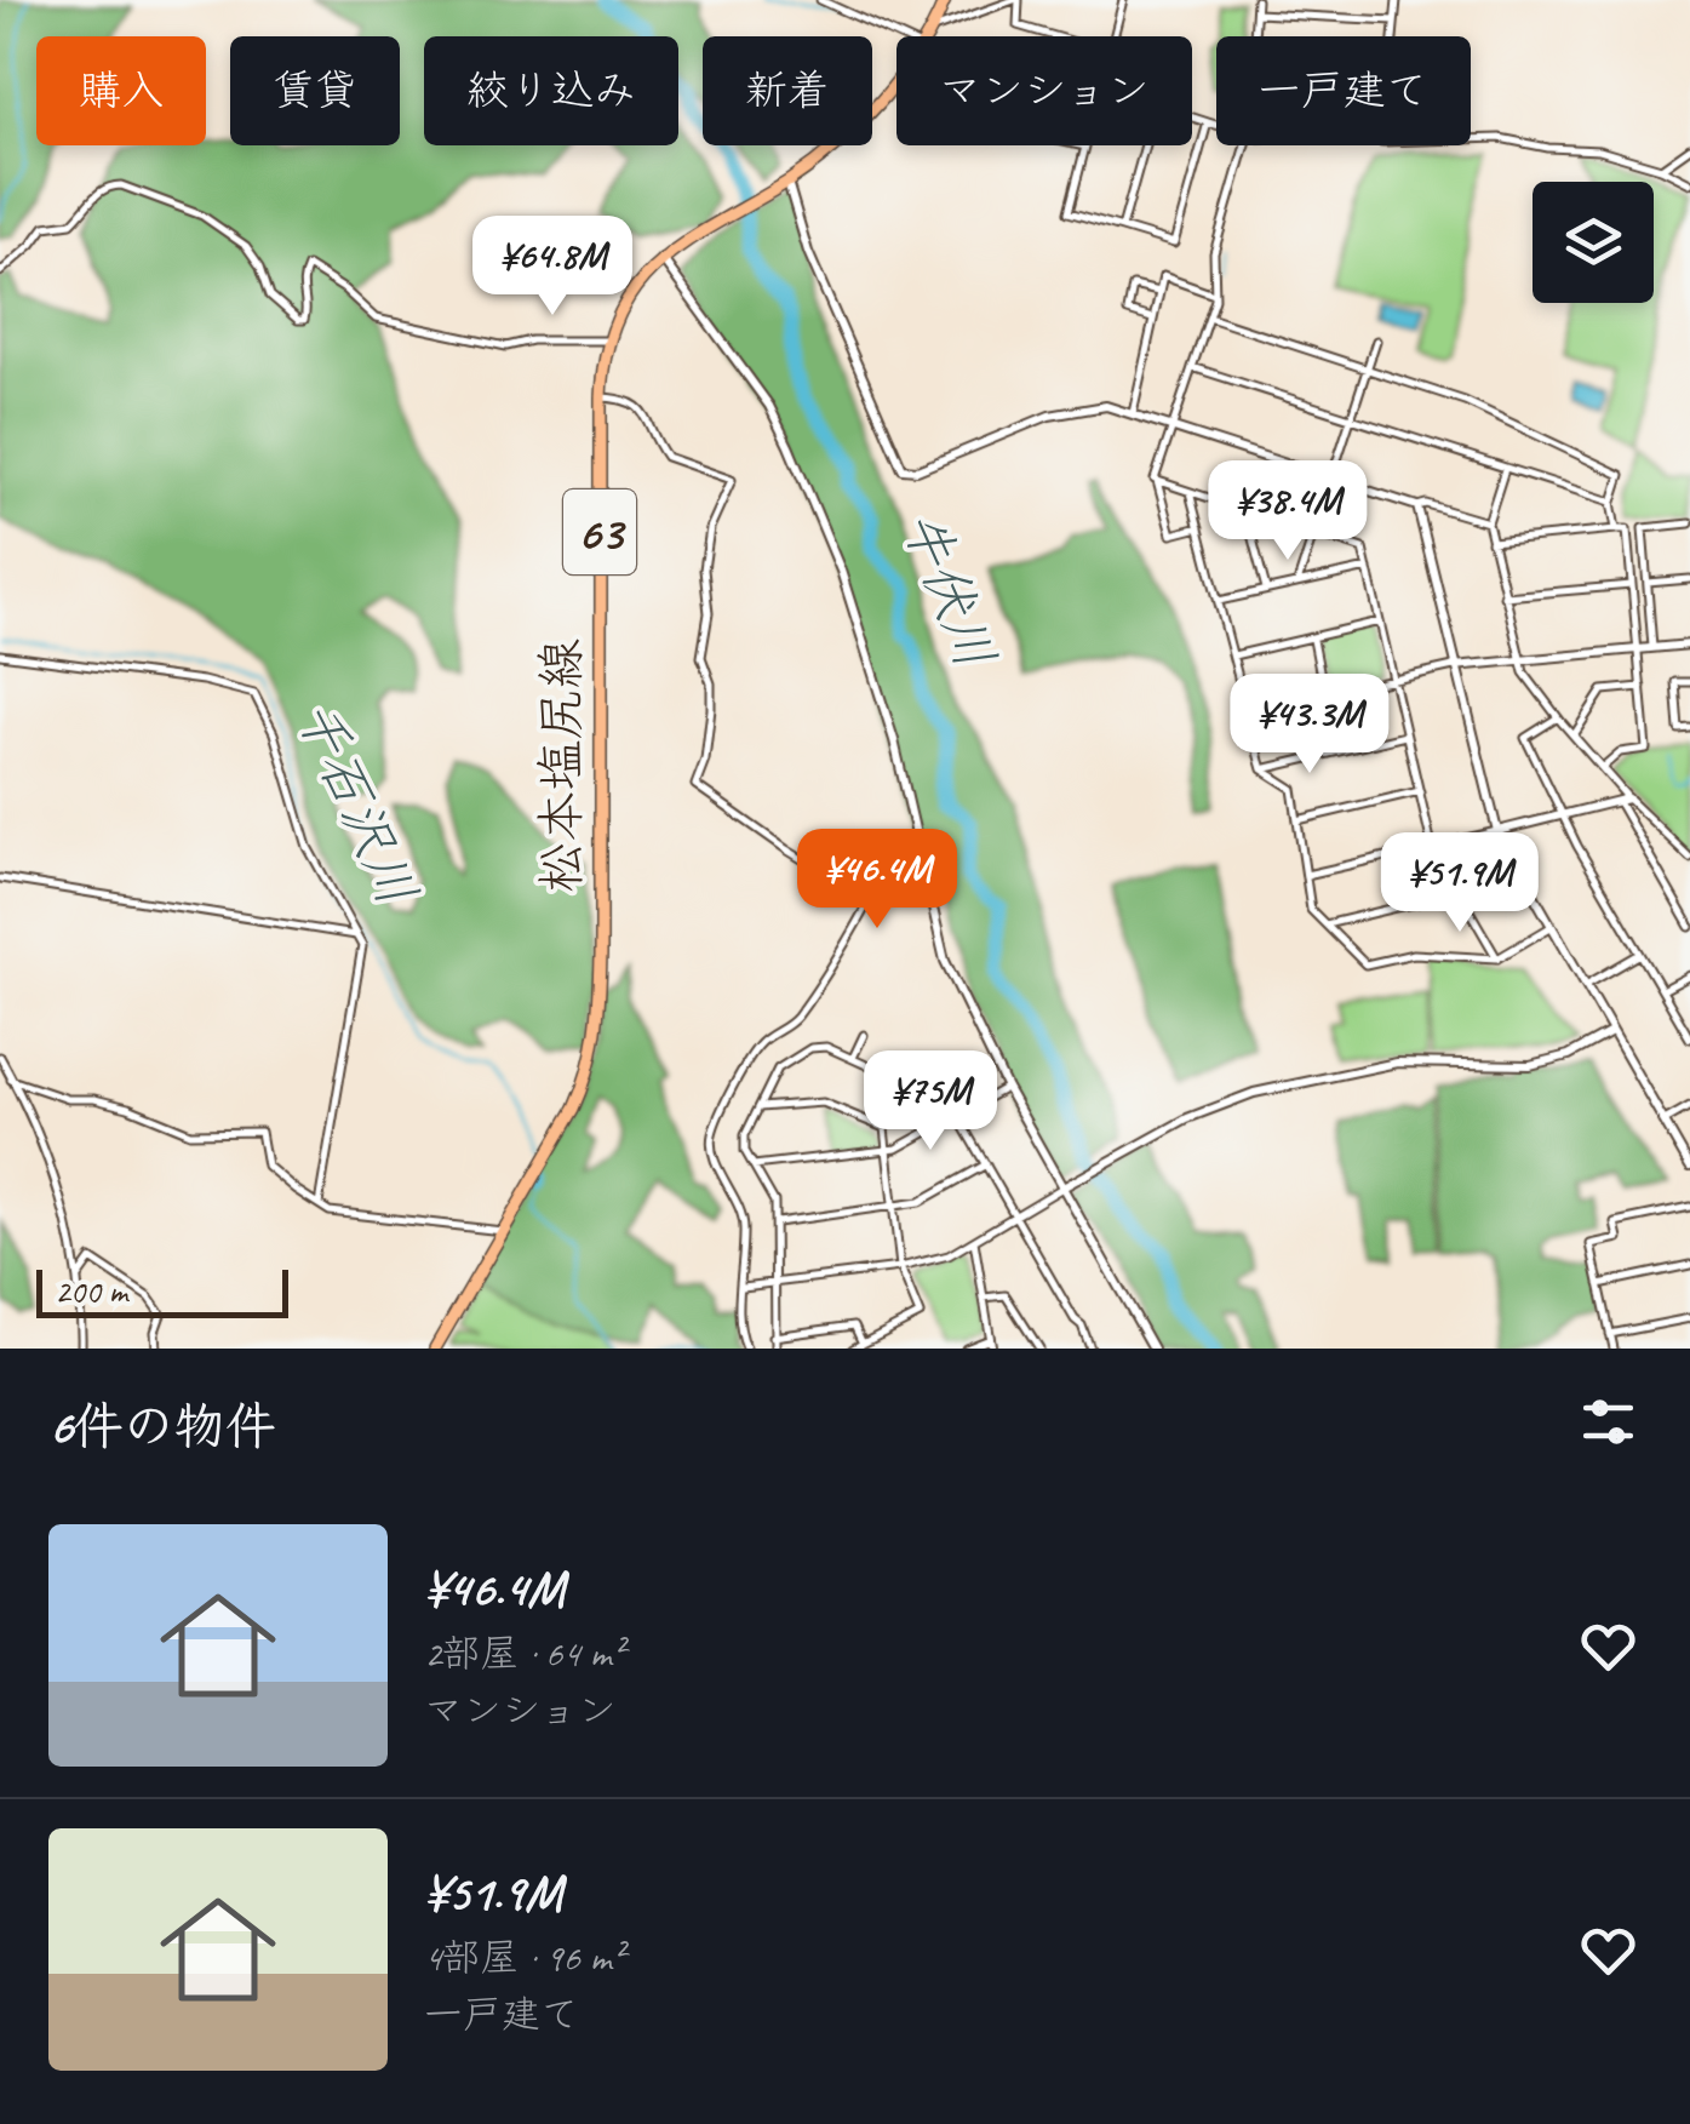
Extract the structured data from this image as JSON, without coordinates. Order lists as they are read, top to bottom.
{
  "streets": {
    "main road": ["63", "松本塩尻線"]
  },
  "water": ["牛伏川", "千石沢川"],
  "scale_bar": "200 m",
  "page": {
    "chip": [
      "購入",
      "賃貸",
      "絞り込み",
      "新着",
      "マンション",
      "一戸建て"
    ],
    "price": [
      "¥64.8M",
      "¥38.4M",
      "¥43.3M",
      "¥46.4M",
      "¥51.9M",
      "¥75M"
    ],
    "scale": "200 m",
    "heading": "6件の物件",
    "list": [
      {
        "name": "¥46.4M",
        "note": "2部屋 · 64 m² · マンション"
      },
      {
        "name": "¥51.9M",
        "note": "4部屋 · 96 m² · 一戸建て"
      }
    ]
  }
}
